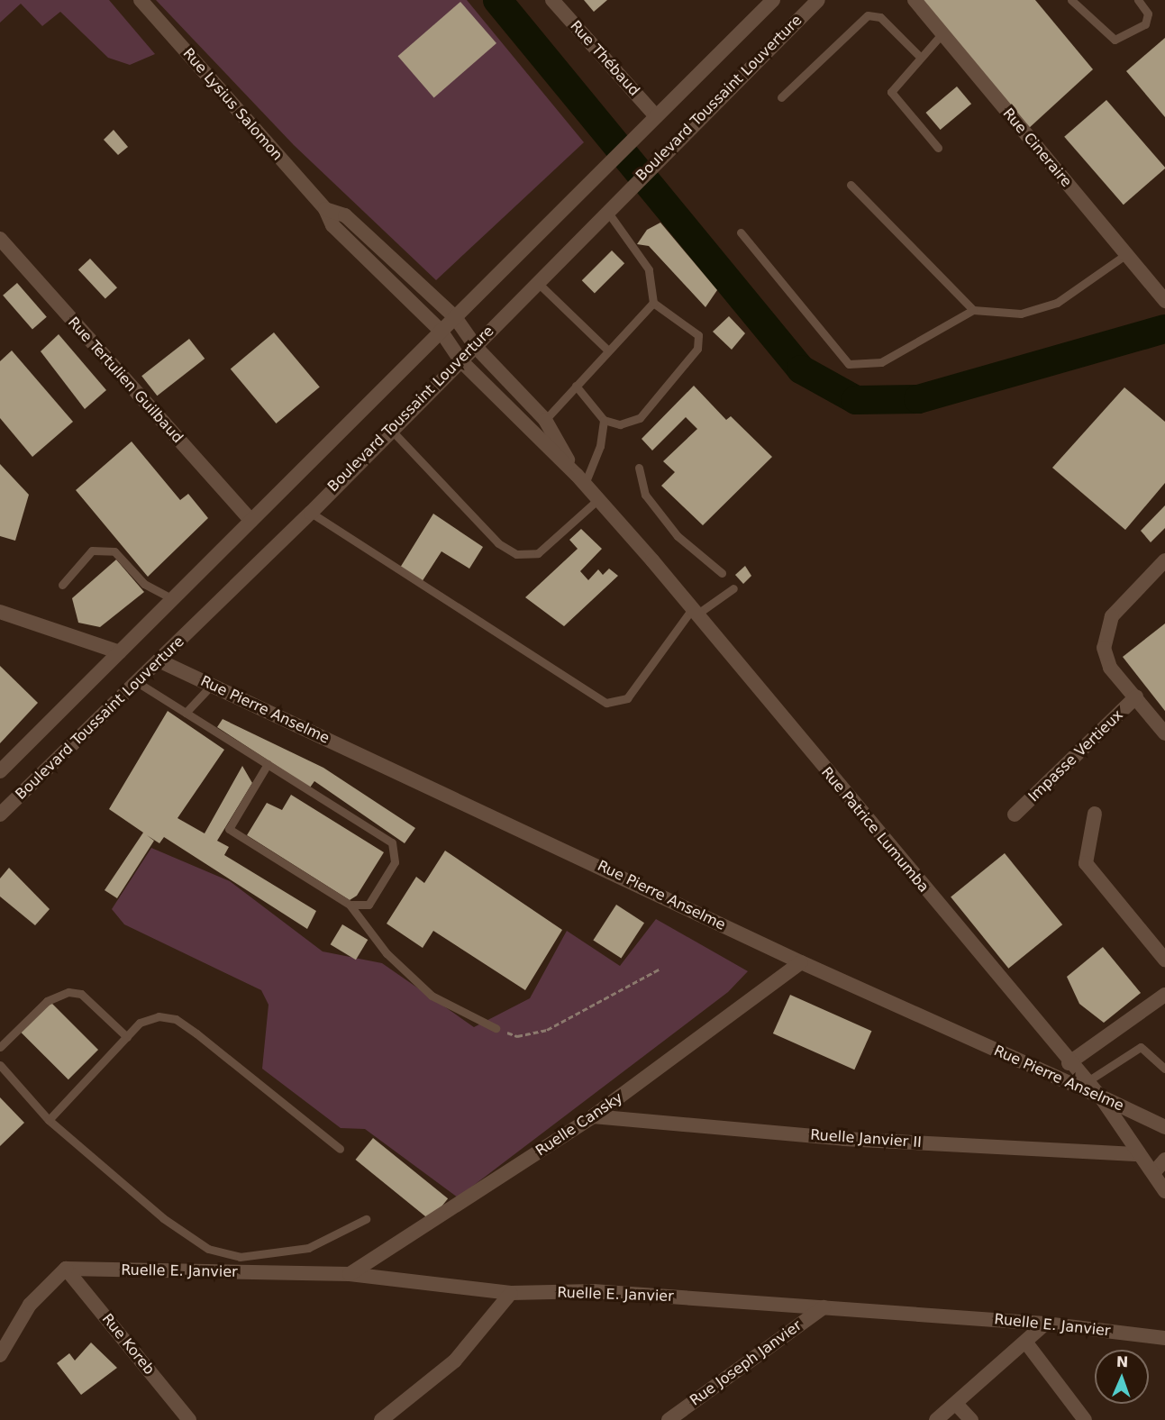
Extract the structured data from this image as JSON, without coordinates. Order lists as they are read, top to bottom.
{
  "streets": {
    "street": [
      "Rue Thébaud",
      "Boulevard Toussaint Louverture",
      "Rue Lysius Salomon",
      "Rue Cineraire",
      "Rue Tertulien Guilbaud",
      "Rue Pierre Anselme",
      "Impasse Vertieux",
      "Rue Patrice Lumumba",
      "Ruelle Cansky",
      "Ruelle Janvier II",
      "Ruelle E. Janvier",
      "Rue Koreb",
      "Rue Joseph Janvier"
    ]
  },
  "crossings": [
    ["Rue Thébaud", "Boulevard Toussaint Louverture"],
    ["Boulevard Toussaint Louverture", "Rue Lysius Salomon"],
    ["Boulevard Toussaint Louverture", "Rue Tertulien Guilbaud"],
    ["Boulevard Toussaint Louverture", "Rue Pierre Anselme"],
    ["Boulevard Toussaint Louverture", "Rue Patrice Lumumba"],
    ["Rue Lysius Salomon", "Rue Patrice Lumumba"],
    ["Rue Pierre Anselme", "Rue Patrice Lumumba"],
    ["Rue Pierre Anselme", "Ruelle Cansky"],
    ["Rue Patrice Lumumba", "Ruelle Janvier II"],
    ["Ruelle Cansky", "Ruelle Janvier II"],
    ["Ruelle Cansky", "Ruelle E. Janvier"],
    ["Ruelle E. Janvier", "Rue Koreb"],
    ["Ruelle E. Janvier", "Rue Joseph Janvier"]
  ],
  "north": "top"
}
